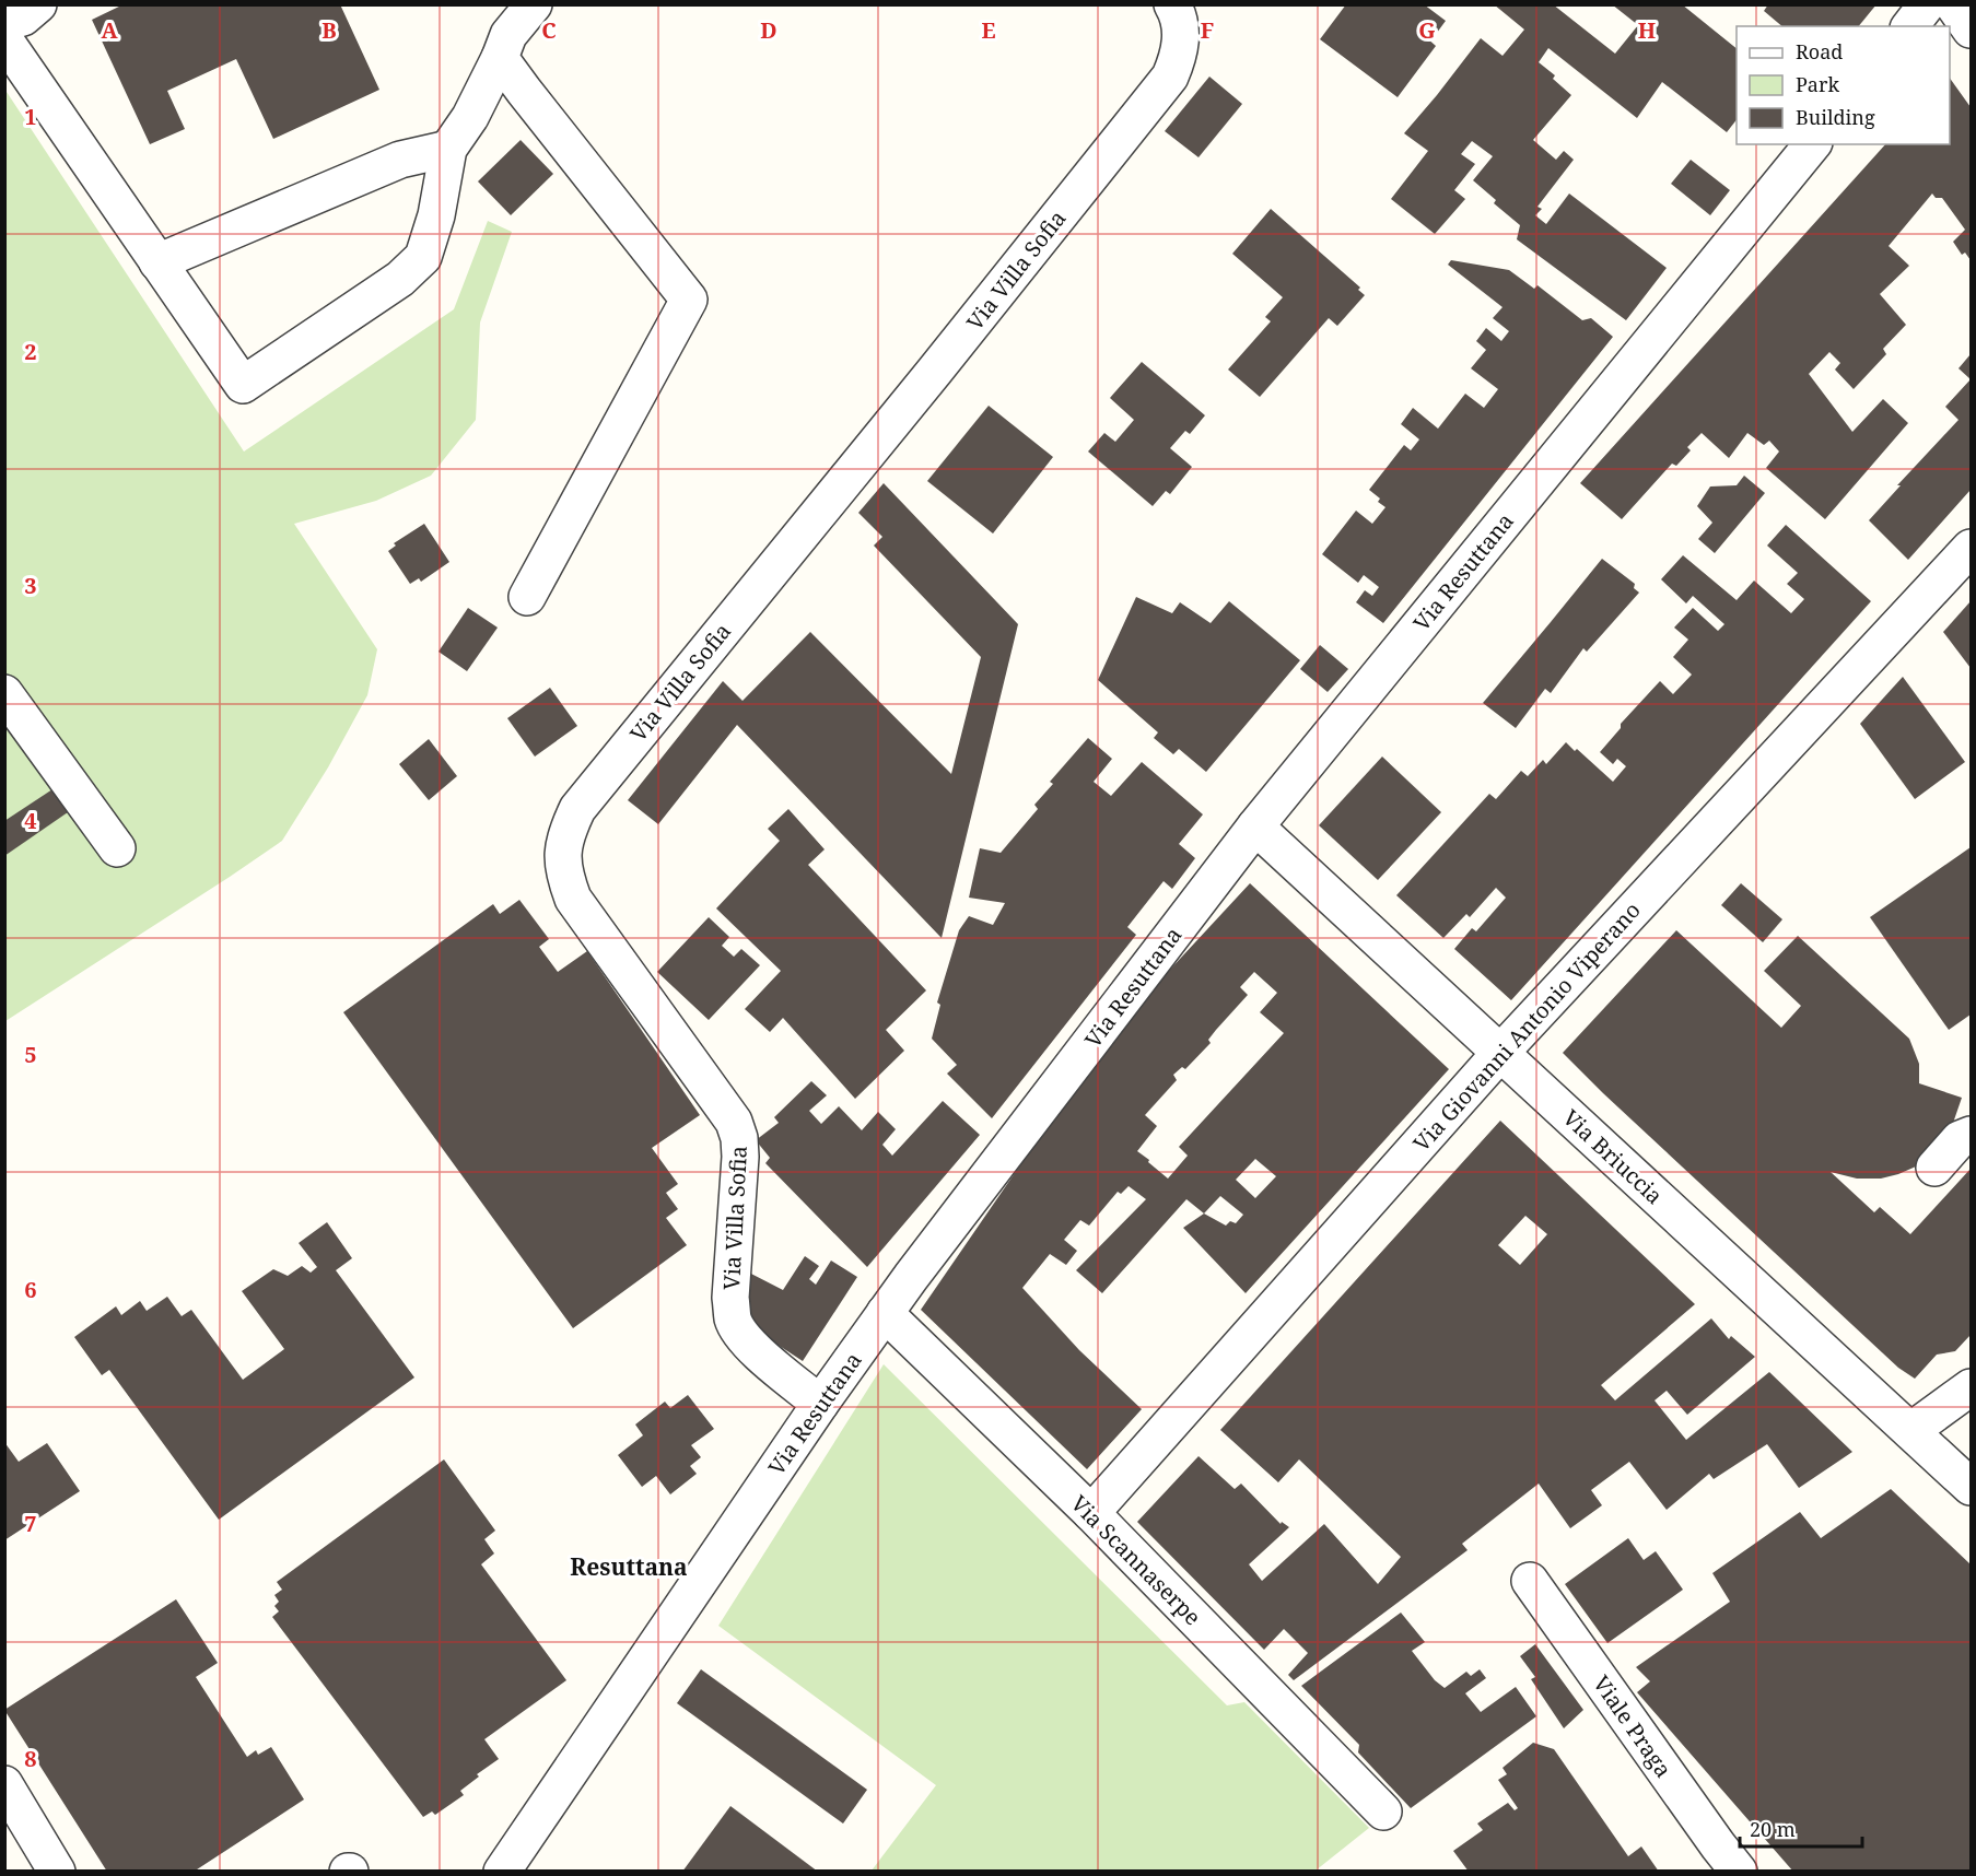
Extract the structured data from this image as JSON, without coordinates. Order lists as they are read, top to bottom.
{
  "streets": {
    "street": [
      "Via Villa Sofia",
      "Via Resuttana",
      "Via Giovanni Antonio Viperano",
      "Via Briuccia",
      "Via Scannaserpe",
      "Viale Praga"
    ]
  },
  "crossings": [
    ["Via Villa Sofia", "Via Resuttana"],
    ["Via Resuttana", "Via Briuccia"],
    ["Via Resuttana", "Via Scannaserpe"],
    ["Via Giovanni Antonio Viperano", "Via Briuccia"],
    ["Via Giovanni Antonio Viperano", "Via Scannaserpe"]
  ],
  "districts": ["Resuttana"],
  "legend": ["Road", "Park", "Building"],
  "scale_bar": "20 m",
  "grid": {
    "columns": [
      "A",
      "B",
      "C",
      "D",
      "E",
      "F",
      "G",
      "H"
    ],
    "rows": [
      "1",
      "2",
      "3",
      "4",
      "5",
      "6",
      "7",
      "8"
    ]
  }
}
